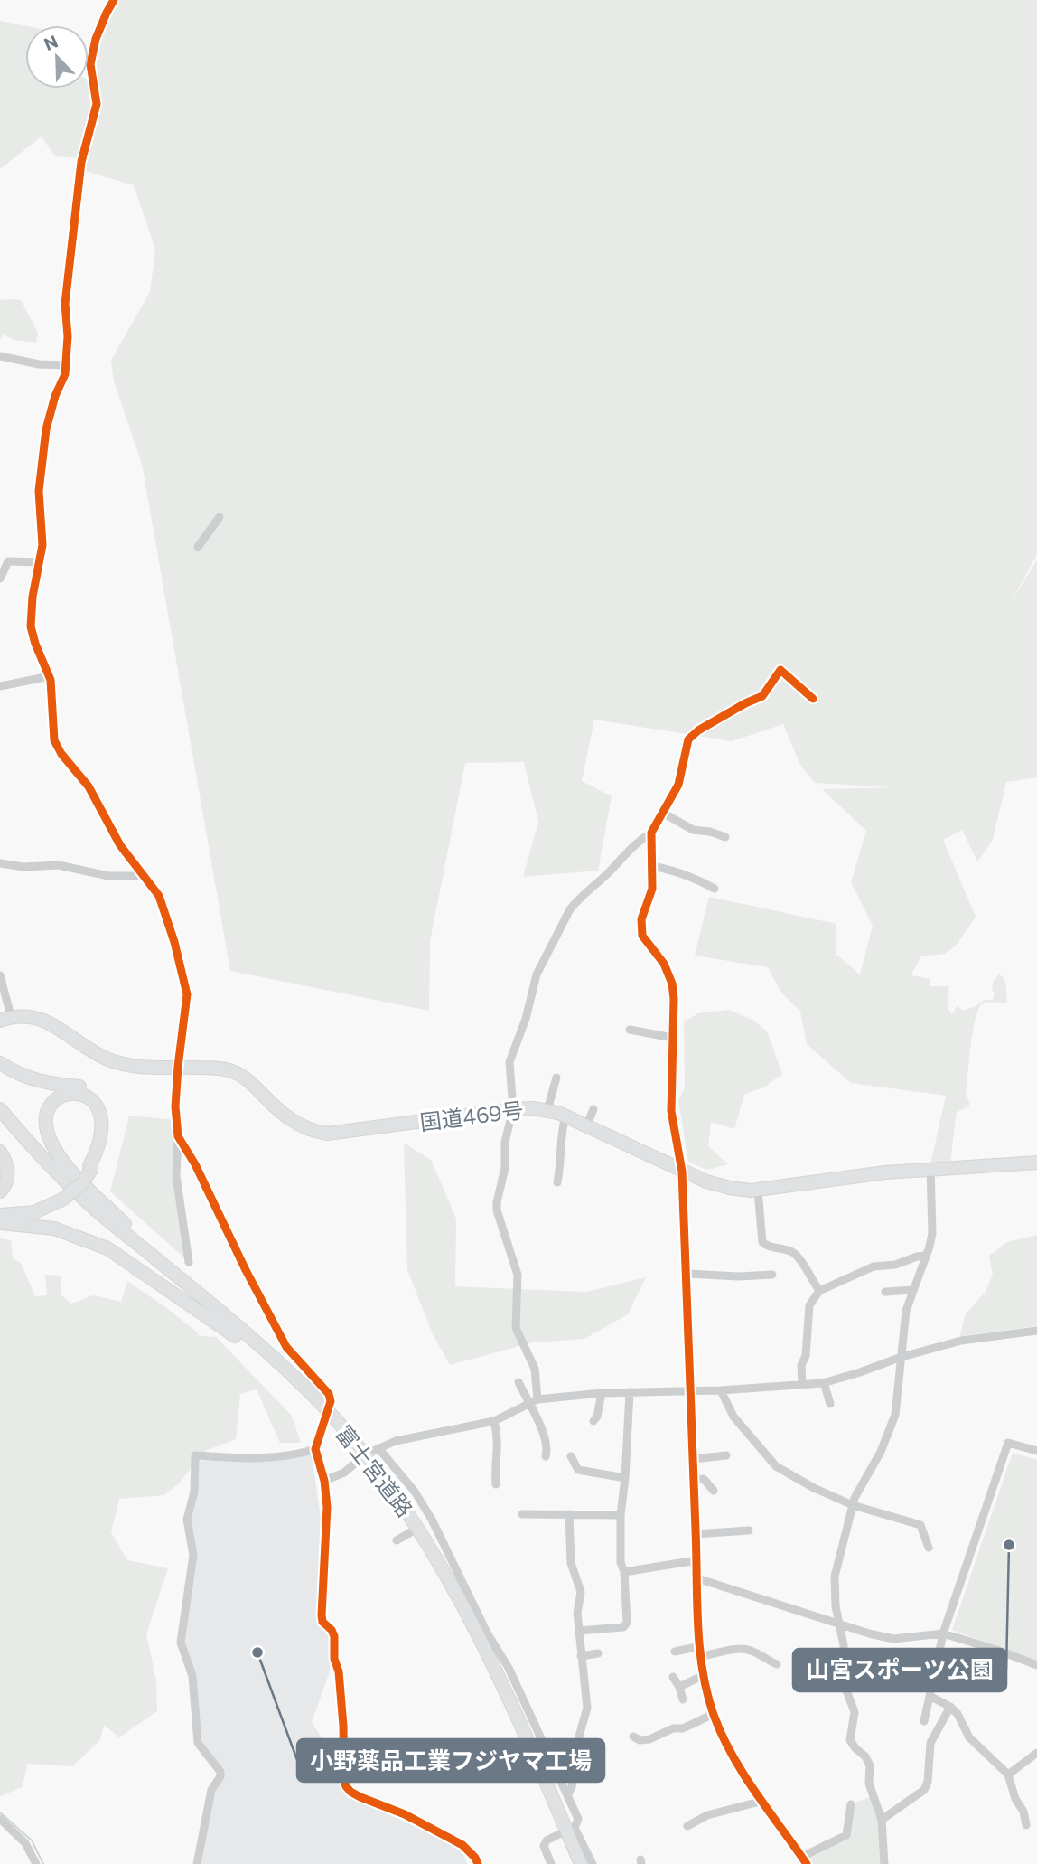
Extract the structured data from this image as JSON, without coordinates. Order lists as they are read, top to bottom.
{
  "streets": {
    "highway": ["国道469号", "富士宮道路"]
  },
  "places": ["山宮スポーツ公園", "小野薬品工業フジヤマ工場"],
  "north": "top left"
}
